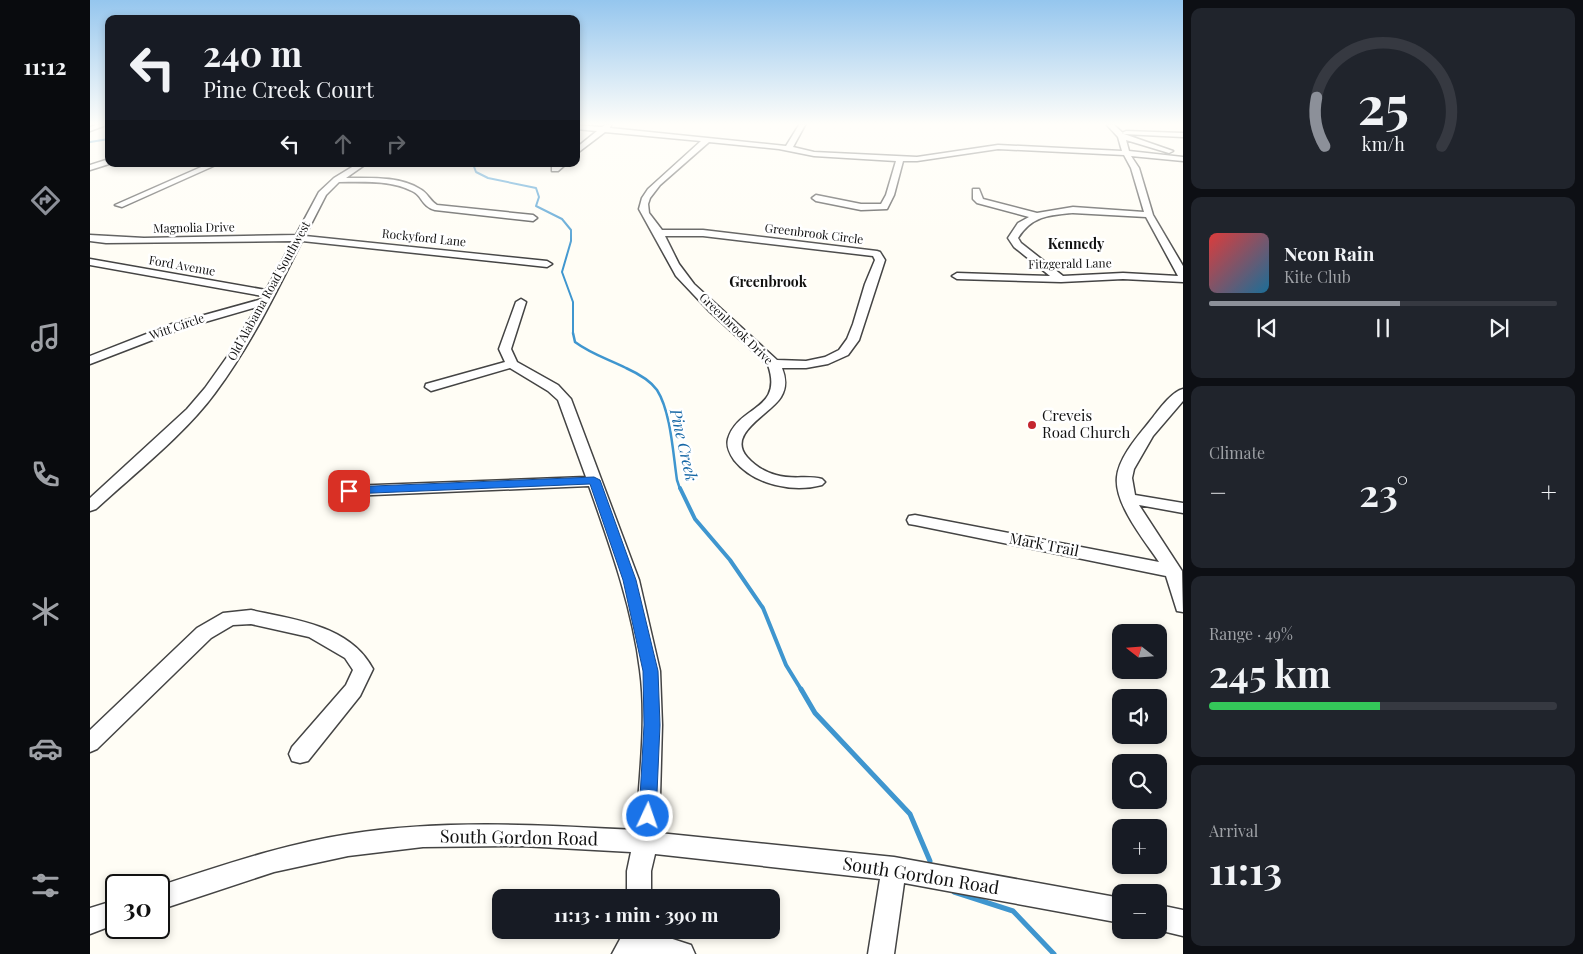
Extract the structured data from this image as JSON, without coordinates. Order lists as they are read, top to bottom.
{
  "streets": {
    "street": [
      "Magnolia Drive",
      "Greenbrook Circle",
      "Rockyford Lane",
      "Fitzgerald Lane",
      "Ford Avenue",
      "Old Alabama Road Southwest",
      "Witt Circle",
      "Greenbrook Drive",
      "Mark Trail",
      "South Gordon Road"
    ]
  },
  "crossings": [
    ["Magnolia Drive", "Rockyford Lane"],
    ["Magnolia Drive", "Old Alabama Road Southwest"],
    ["Greenbrook Circle", "Greenbrook Drive"],
    ["Rockyford Lane", "Old Alabama Road Southwest"],
    ["Ford Avenue", "Old Alabama Road Southwest"],
    ["Ford Avenue", "Witt Circle"],
    ["Old Alabama Road Southwest", "Witt Circle"]
  ],
  "districts": ["Kennedy", "Greenbrook"],
  "water": ["Pine Creek"],
  "places": ["Creveis Road Church"],
  "north": "left",
  "page": {
    "tabs": "11:12",
    "turn": ["240 m", "Pine Creek Court"],
    "song": ["Neon Rain", "Kite Club"],
    "tile": [
      "Climate",
      ["Range · 49%", "245 km"],
      ["Arrival", "11:13"]
    ],
    "heat": ["−", "23°", "+"],
    "map_buttons": ["+", "−"],
    "limit": "30",
    "trip": "11:13 · 1 min · 390 m",
    "gauge": ["25", "km/h"]
  }
}
